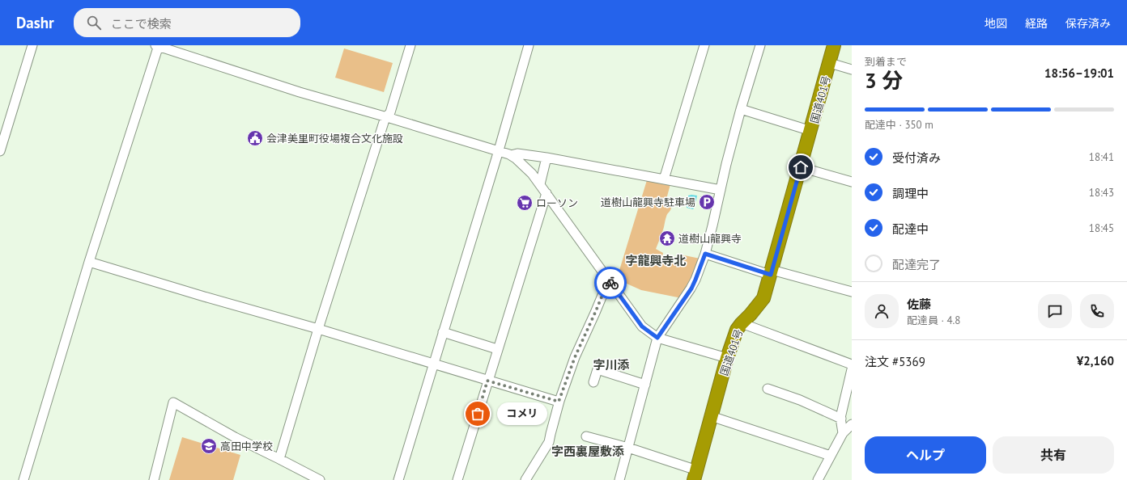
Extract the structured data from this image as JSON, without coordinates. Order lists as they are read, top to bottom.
{
  "streets": {
    "highway": ["国道401号"]
  },
  "districts": ["字龍興寺北", "字川添", "字西裏屋敷添"],
  "places": {
    "public building": ["会津美里町役場複合文化施設"],
    "parking": ["道樹山龍興寺駐車場"],
    "supermarket": ["ローソン"],
    "temple": ["道樹山龍興寺"],
    "other": ["コメリ"],
    "school or university": ["高田中学校"]
  },
  "page": {
    "header": "Dashr",
    "search": "ここで検索",
    "nav": ["地図", "経路", "保存済み"],
    "heading": ["3 分", "到着まで", "18:56–19:01"],
    "panel": [
      "佐藤",
      "配達員 · 4.8",
      "注文 #5369",
      "¥2,160"
    ],
    "bar": "配達中 · 350 m",
    "list": [
      ["受付済み", "18:41"],
      ["調理中", "18:43"],
      ["配達中", "18:45"],
      "配達完了"
    ],
    "bubble": "コメリ",
    "buttons": ["ヘルプ", "共有"]
  }
}
